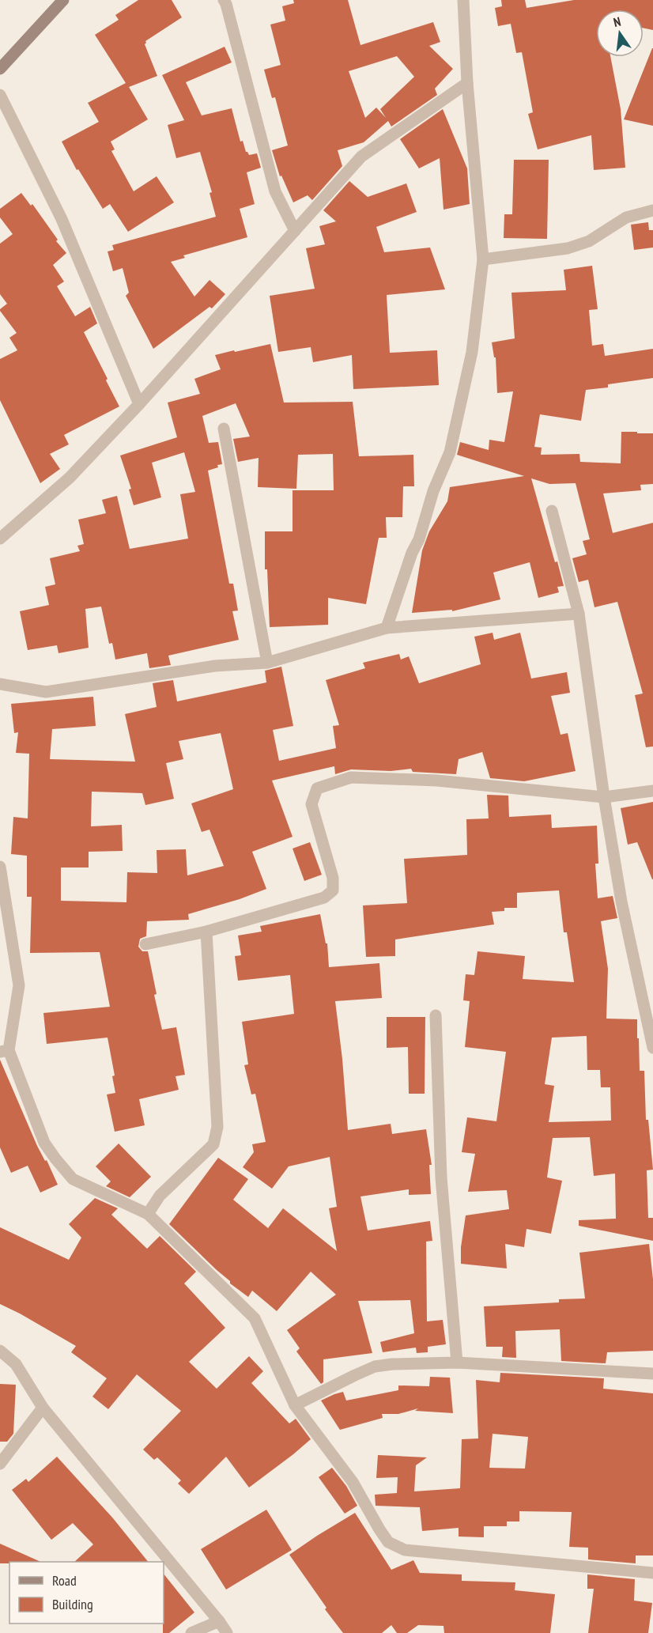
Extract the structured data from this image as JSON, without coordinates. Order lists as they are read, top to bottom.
{
  "legend": ["Road", "Building"],
  "north": "top"
}
